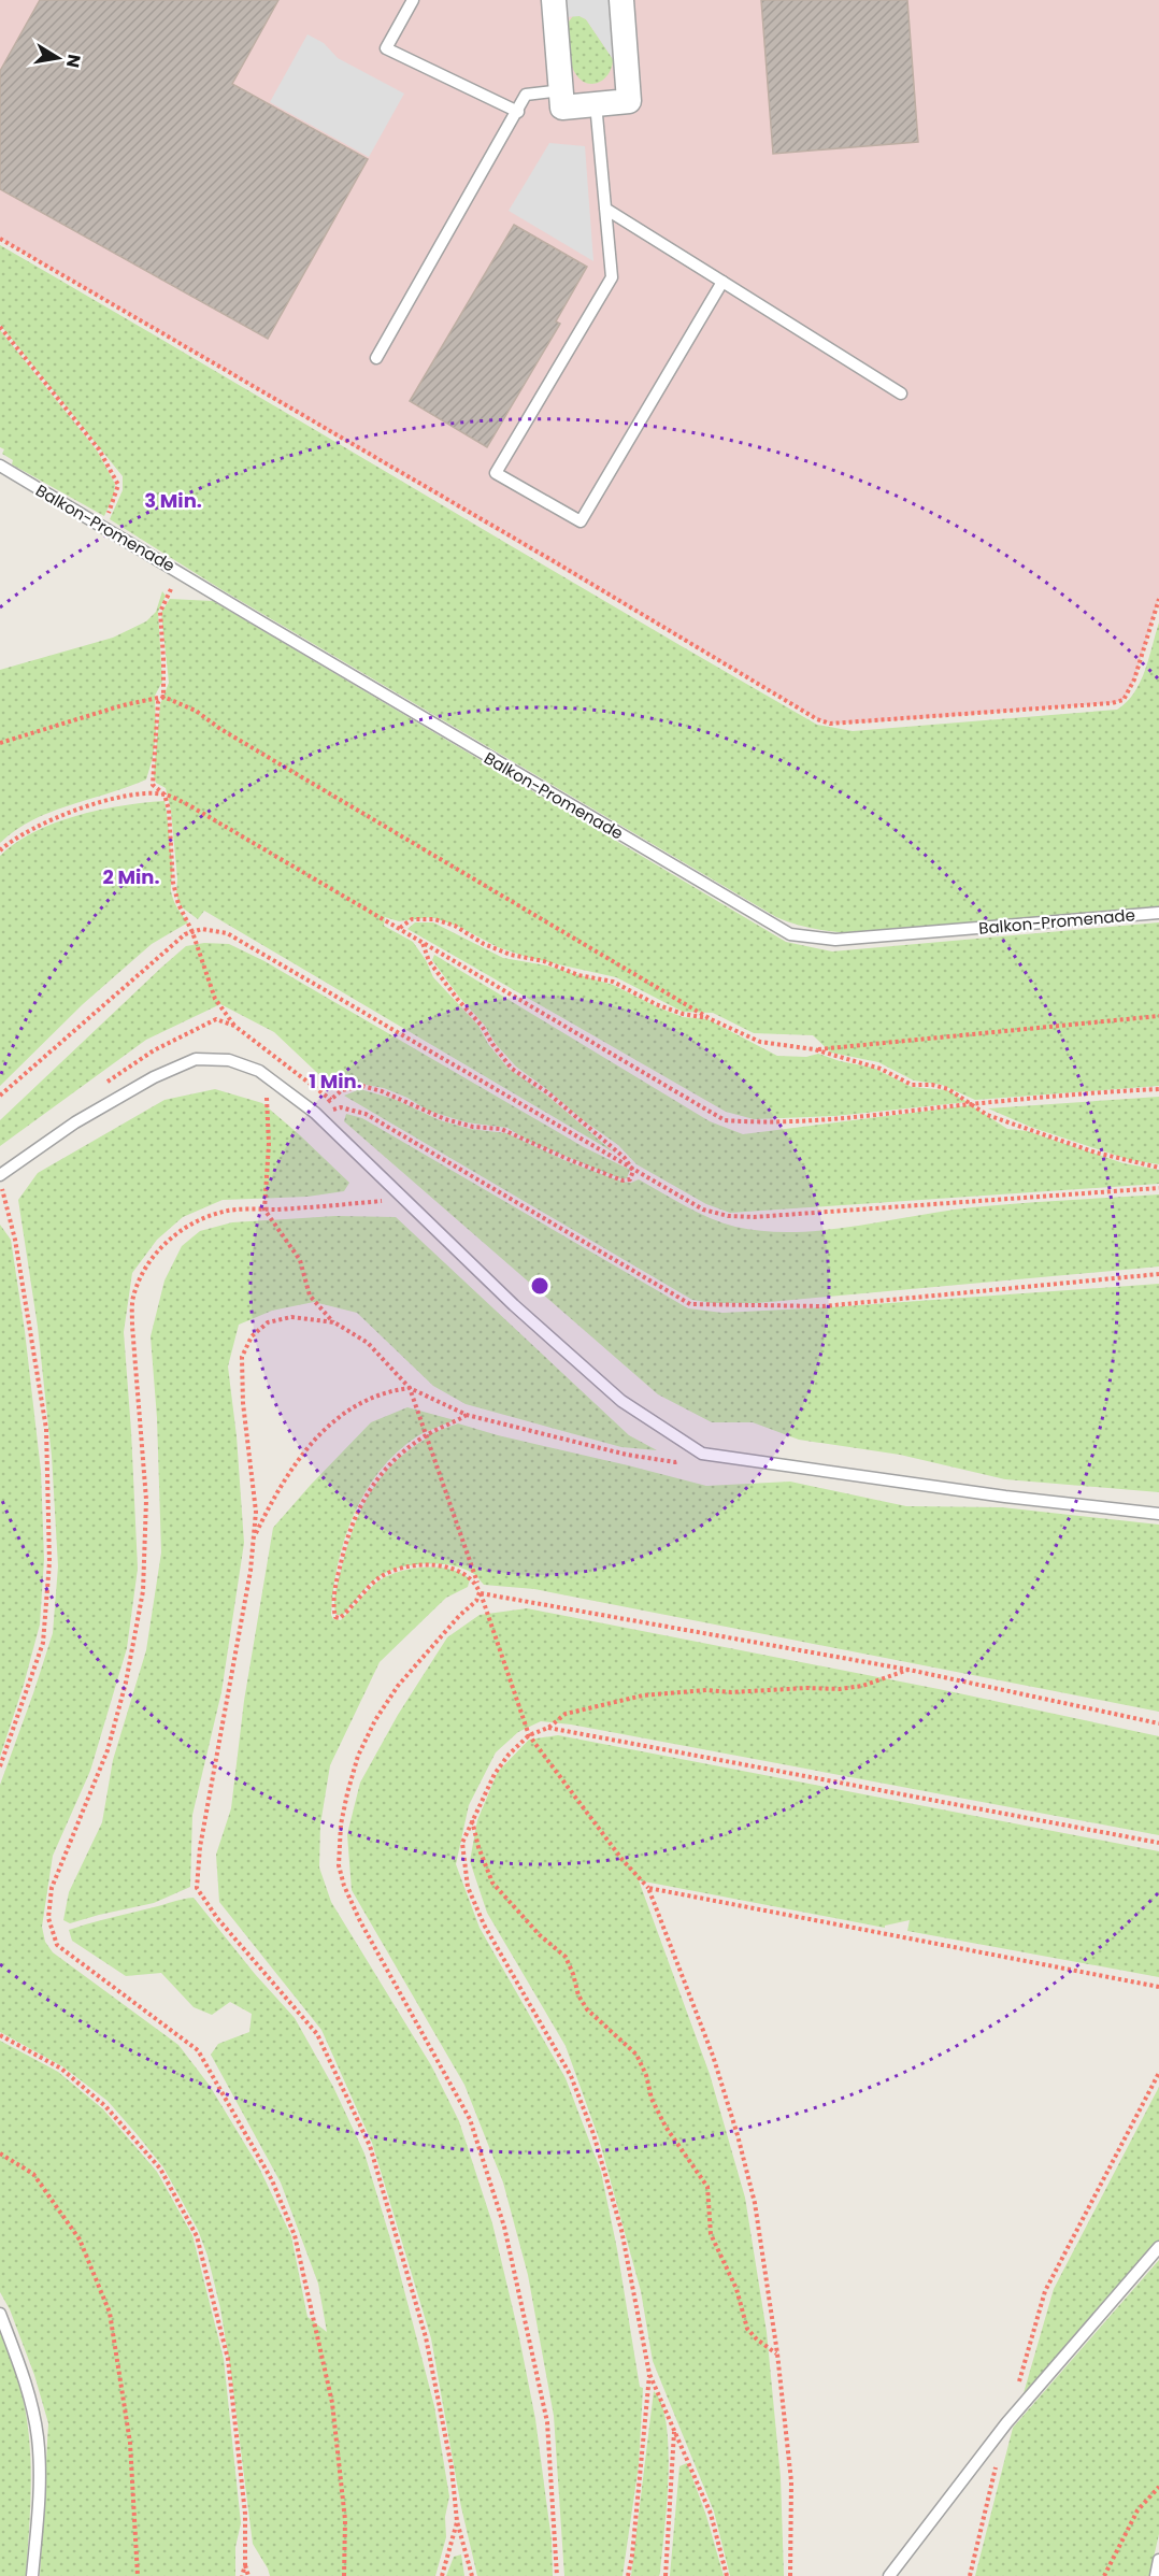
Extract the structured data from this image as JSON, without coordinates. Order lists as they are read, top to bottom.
{
  "streets": {
    "lane": ["Balkon-Promenade"]
  },
  "north": "right",
  "rings": ["3 Min.", "2 Min.", "1 Min."]
}
